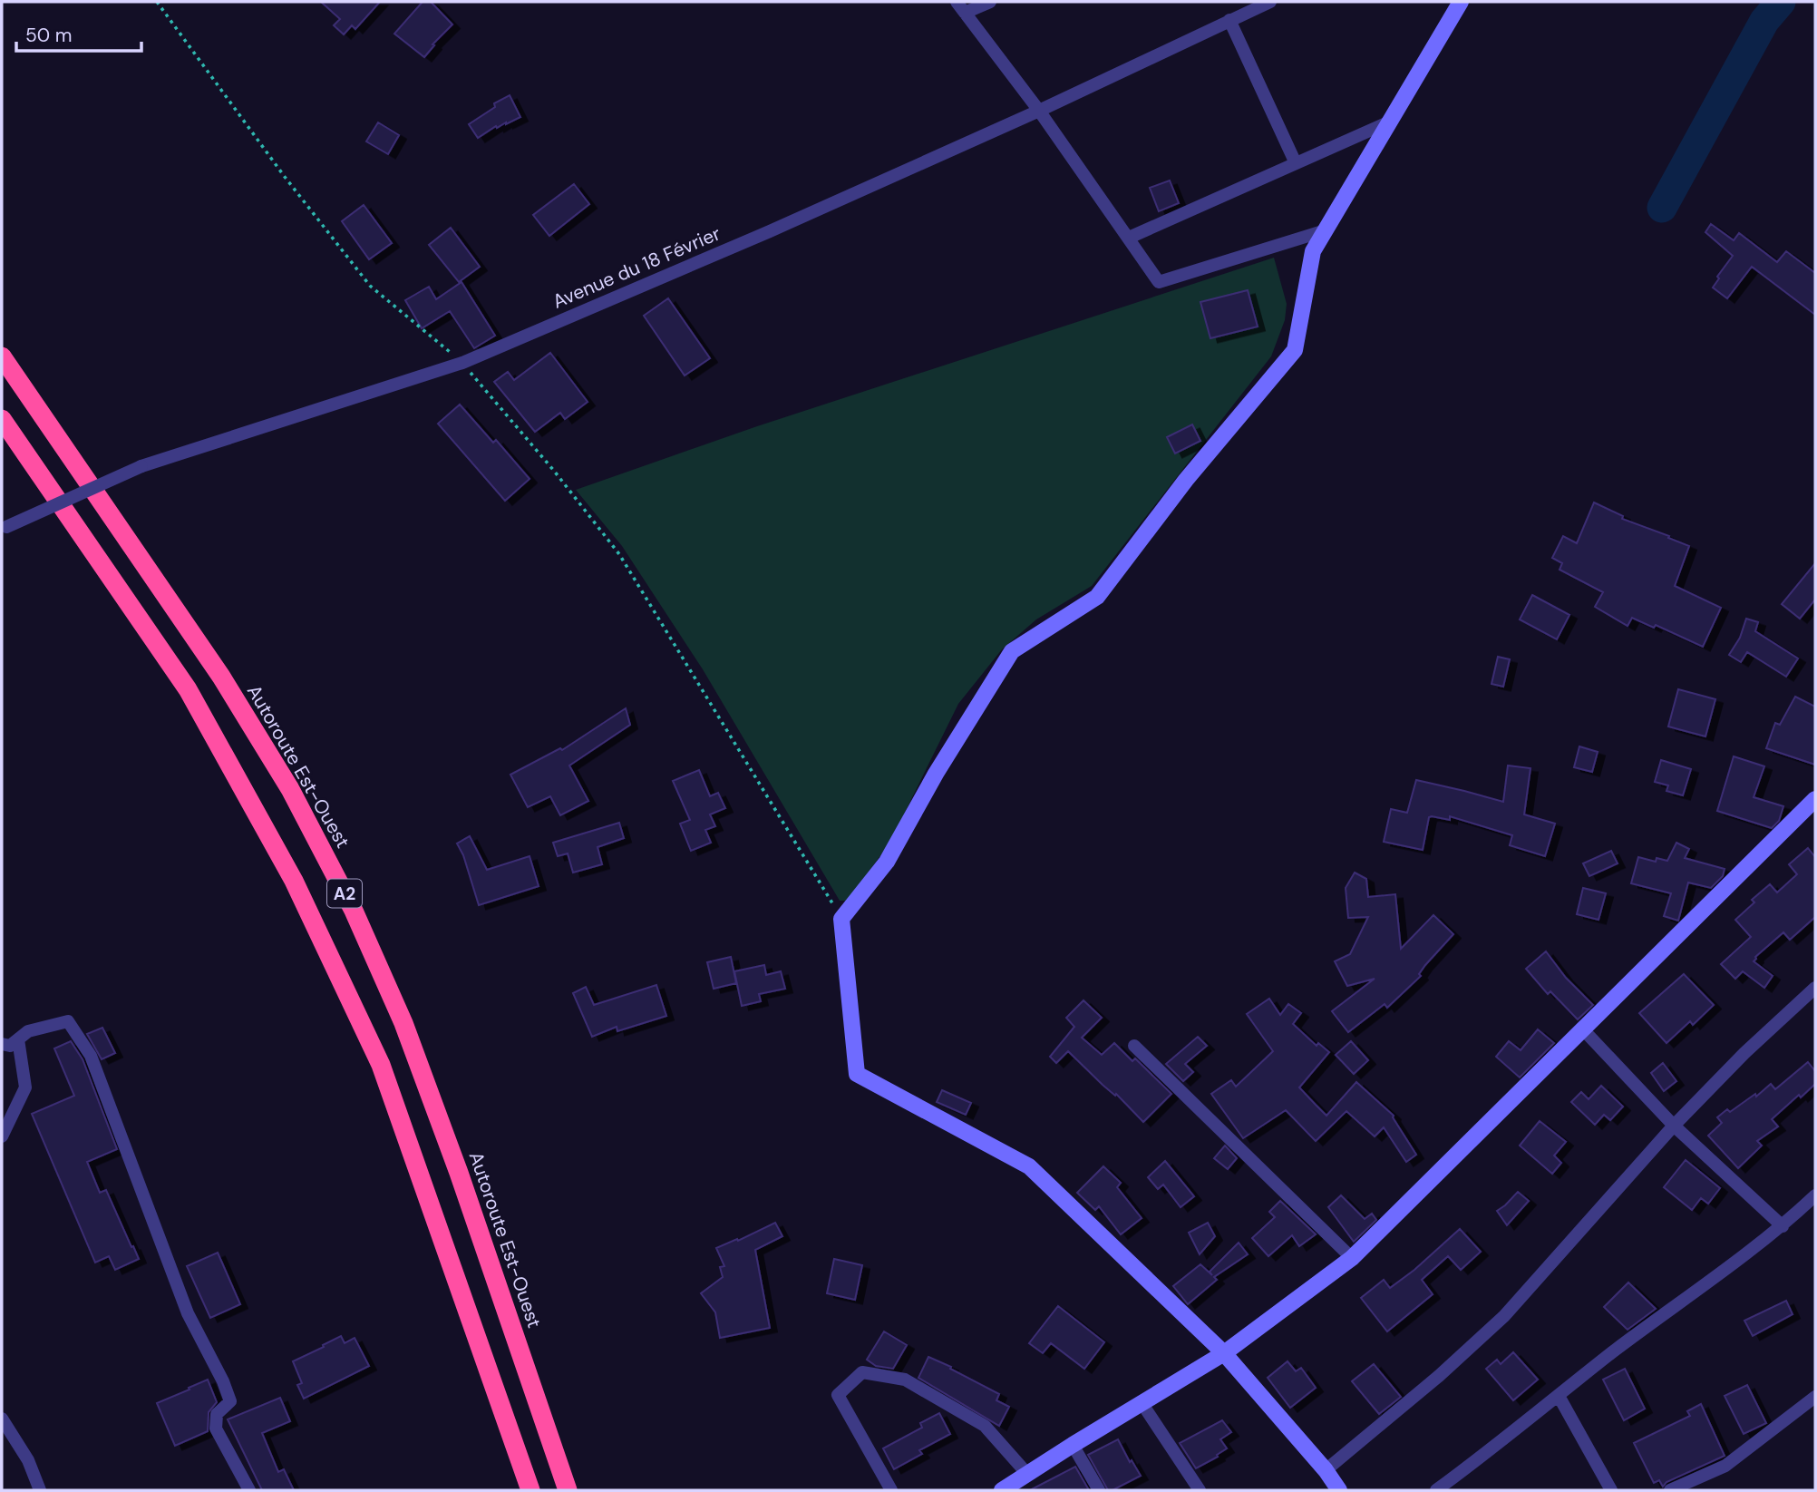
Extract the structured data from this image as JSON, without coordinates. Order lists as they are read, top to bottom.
{
  "streets": {
    "highway": ["Autoroute Est-Ouest", "A2"],
    "street": ["Avenue du 18 Février"]
  },
  "scale_bar": "50 m"
}
